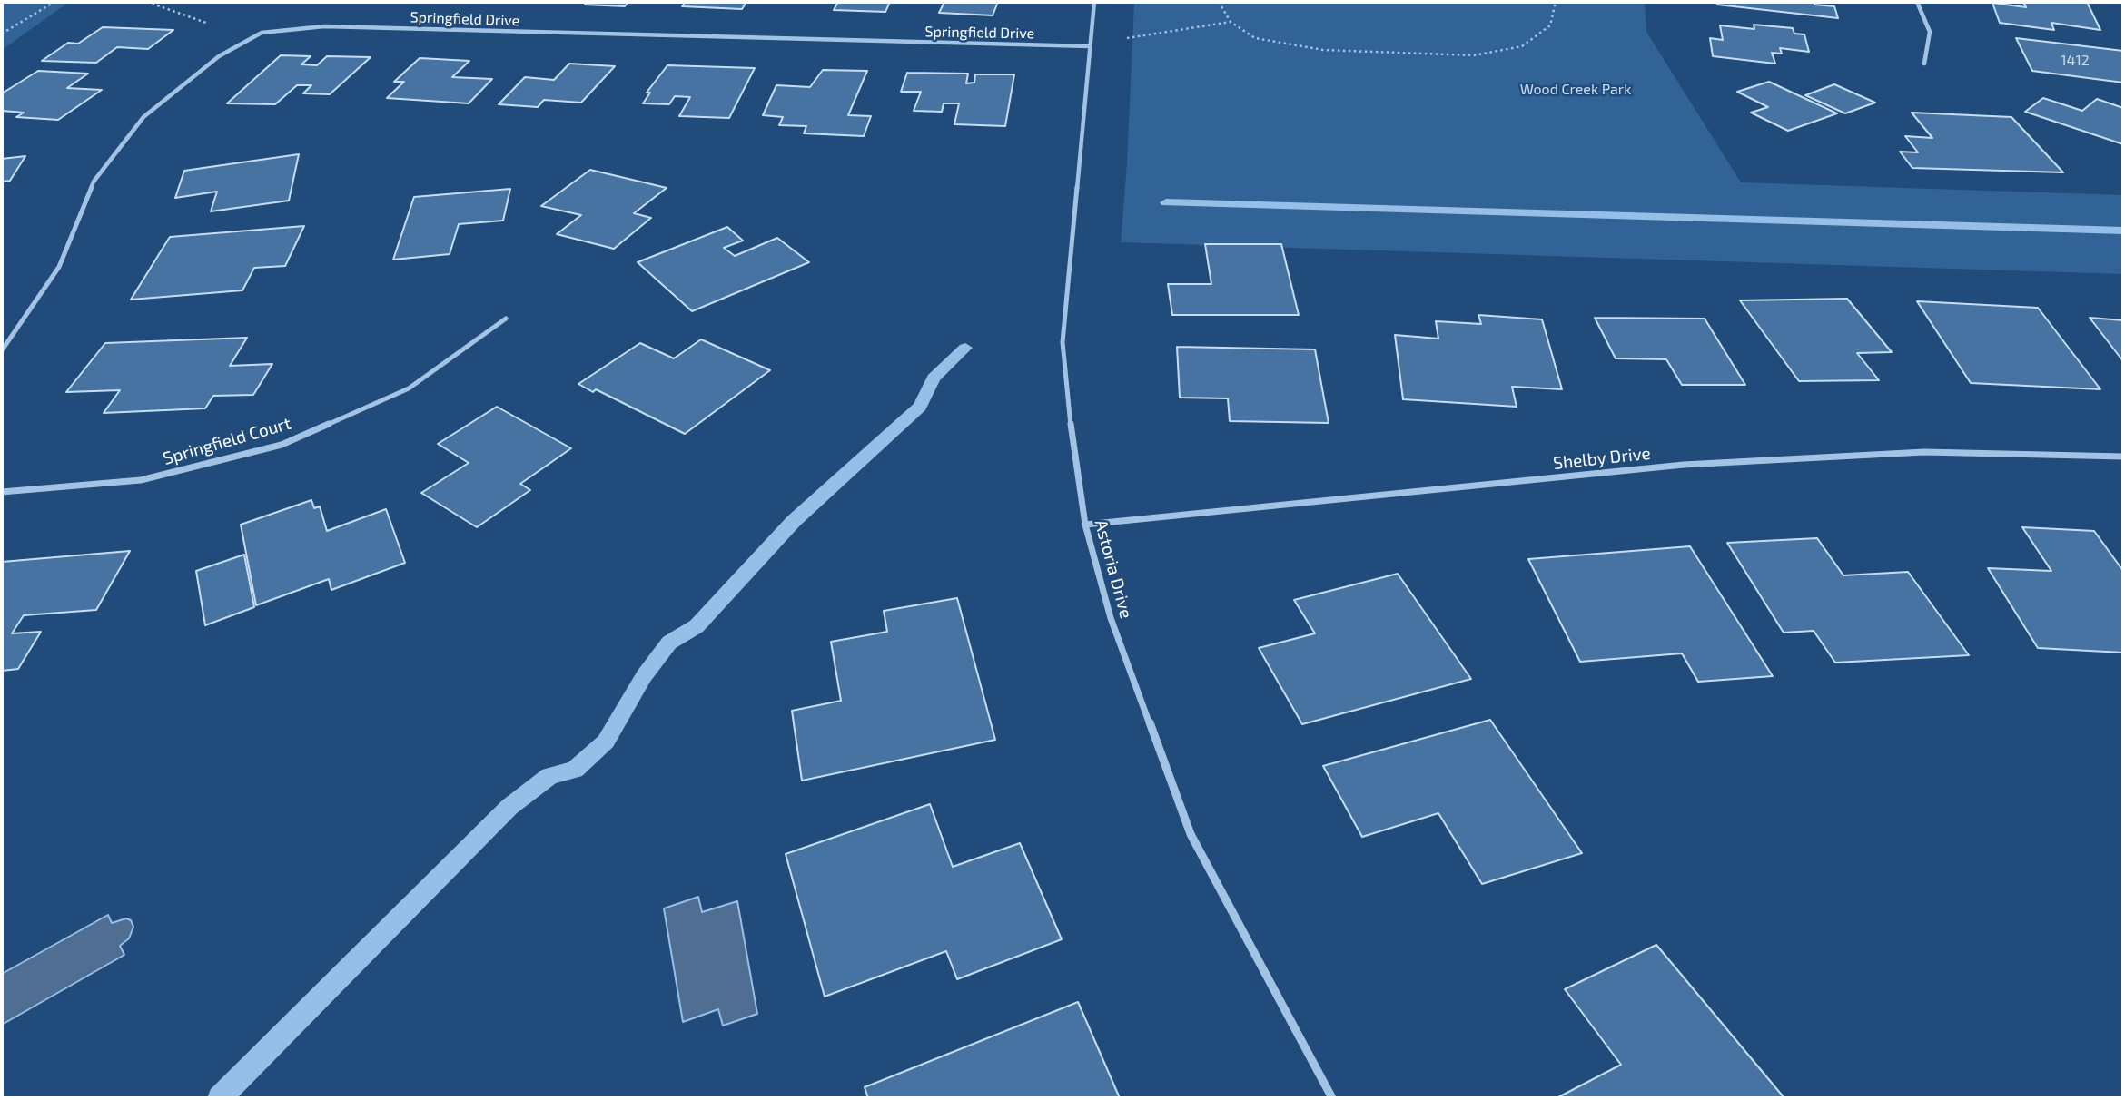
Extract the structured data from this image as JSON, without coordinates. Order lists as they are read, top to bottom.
{
  "streets": {
    "street": [
      "Springfield Drive",
      "Springfield Court",
      "Shelby Drive",
      "Astoria Drive"
    ]
  },
  "crossings": [
    ["Springfield Drive", "Astoria Drive"],
    ["Shelby Drive", "Astoria Drive"]
  ],
  "parks": ["Wood Creek Park"],
  "house_numbers": ["1412"]
}
